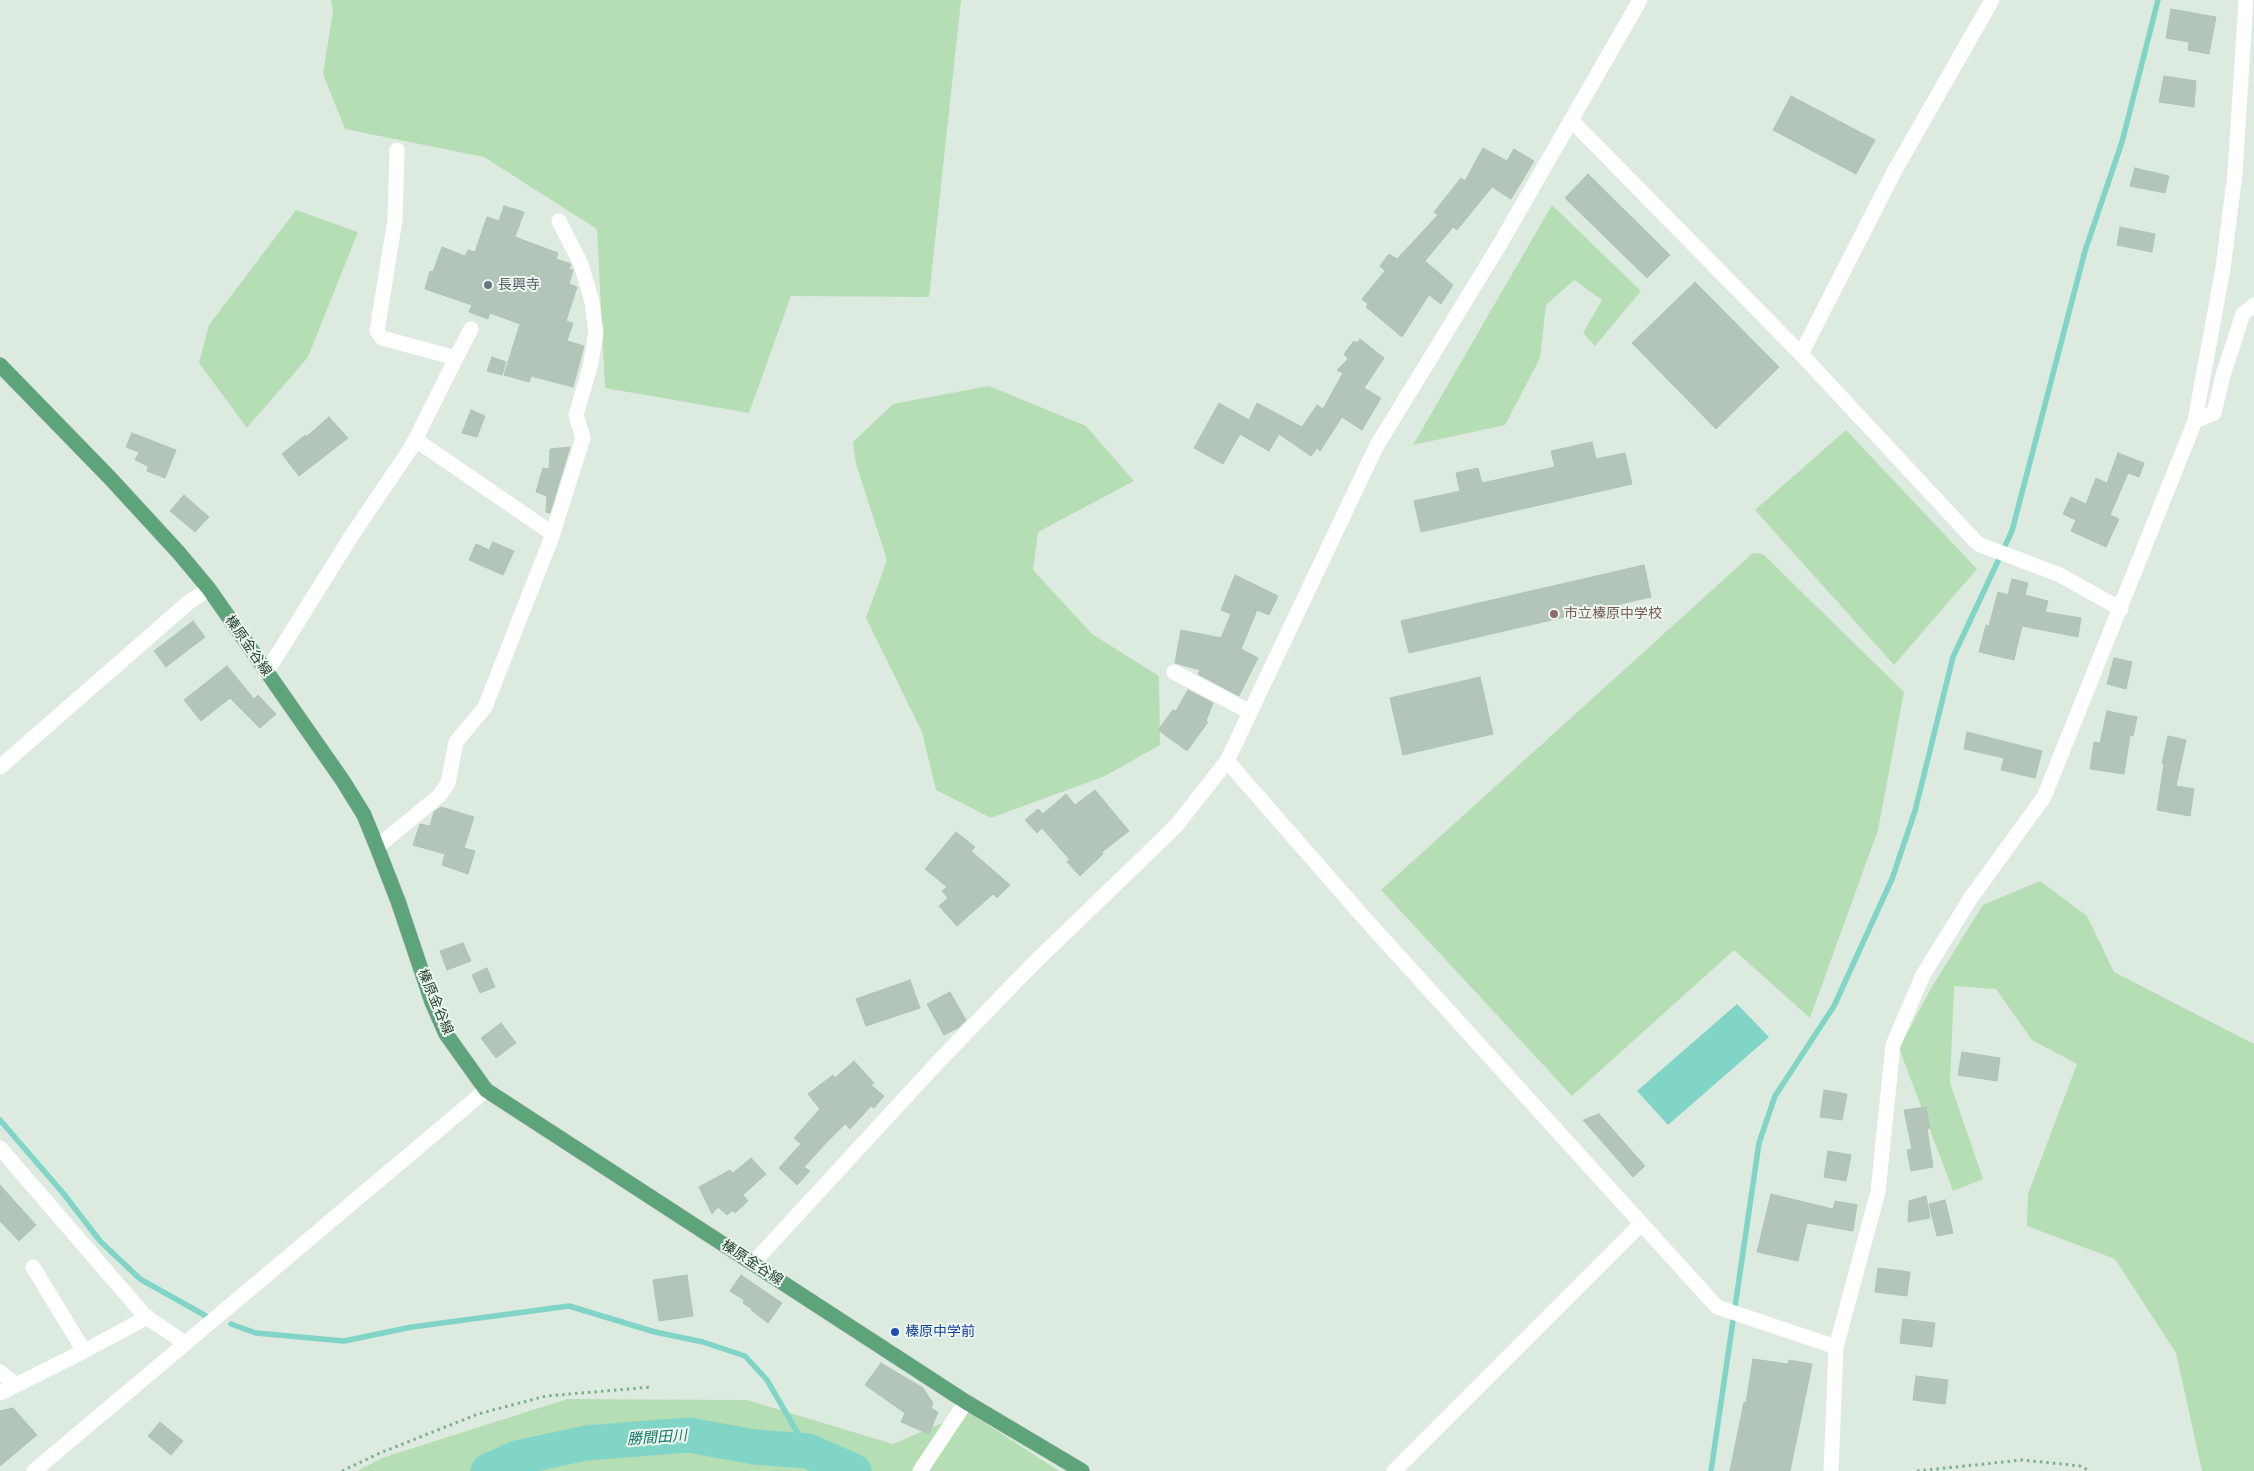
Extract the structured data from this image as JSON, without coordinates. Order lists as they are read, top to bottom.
{
  "streets": {
    "main road": ["榛原金谷線"]
  },
  "water": ["勝間田川"],
  "places": ["長興寺", "市立榛原中学校", "榛原中学前"]
}
